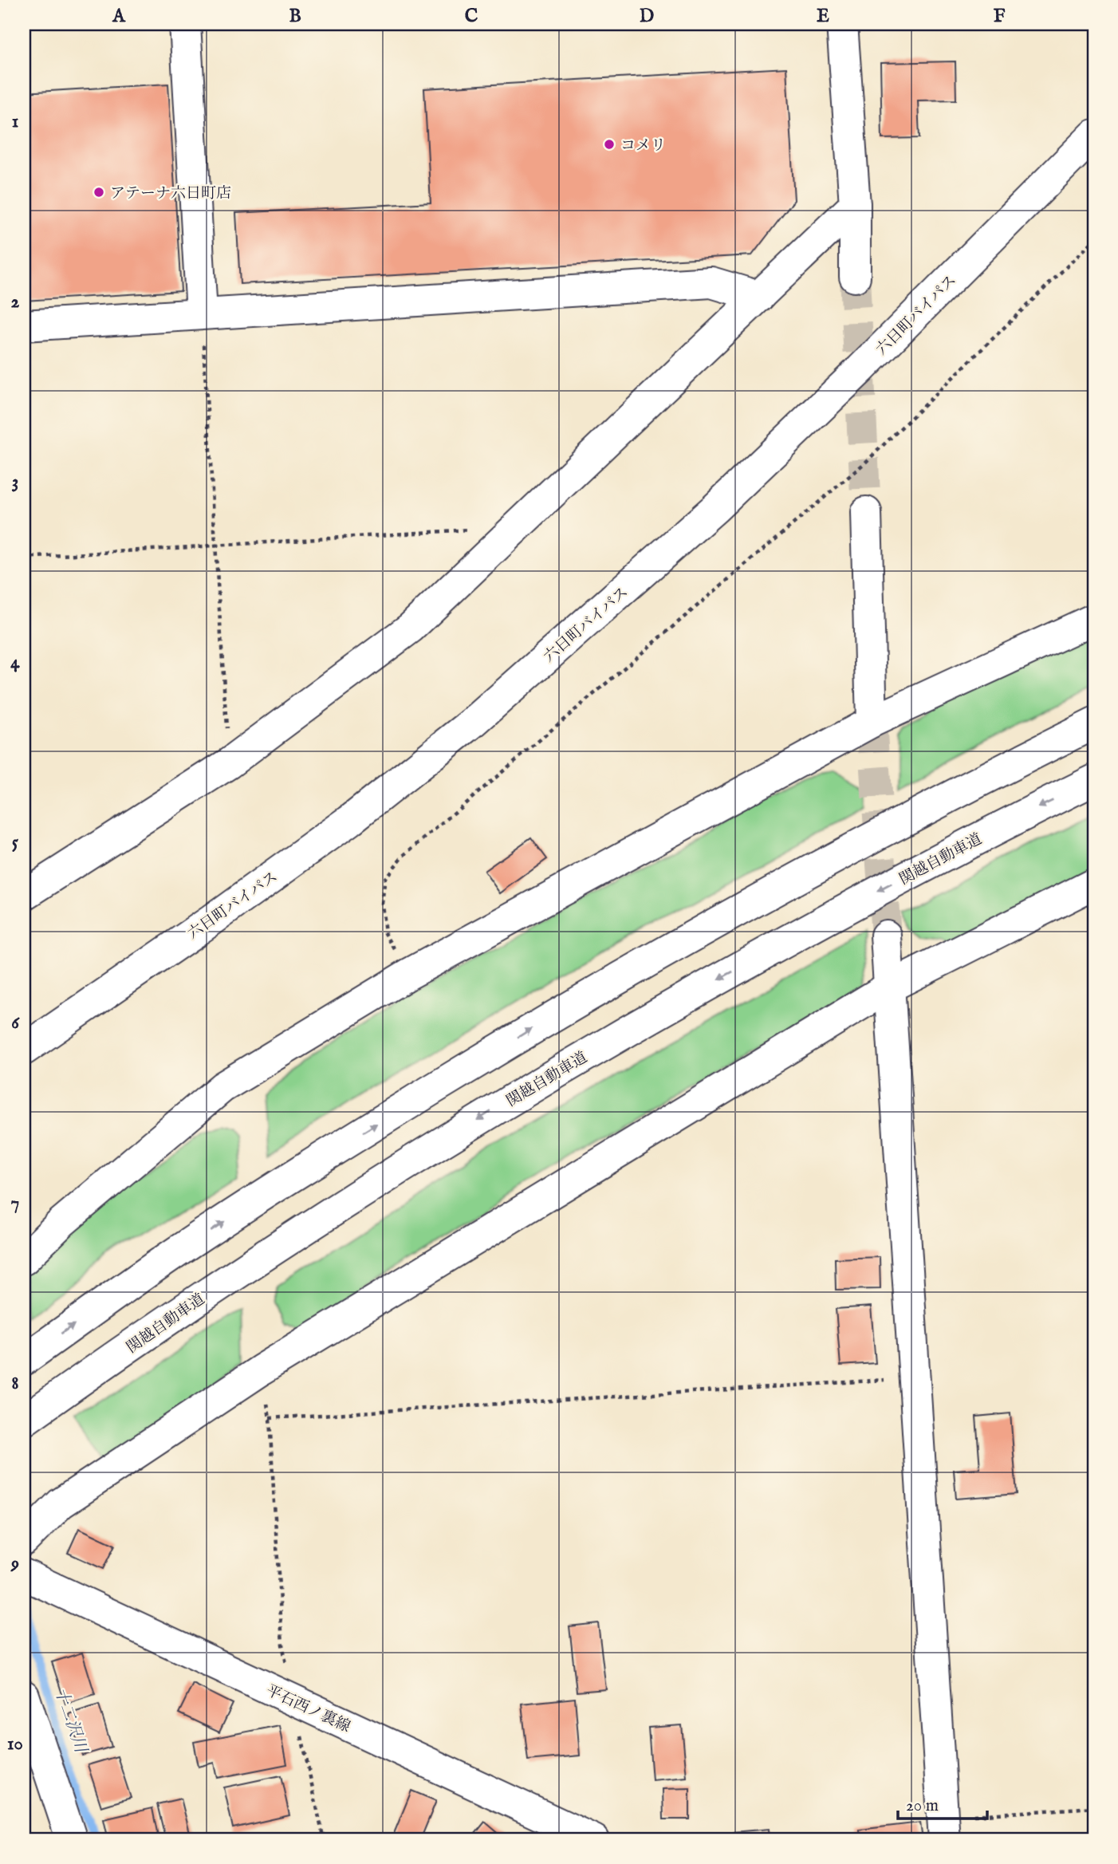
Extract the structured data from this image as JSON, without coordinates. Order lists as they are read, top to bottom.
{
  "streets": {
    "main road": ["六日町バイパス", "関越自動車道", "平石西ノ裏線"]
  },
  "water": ["十二沢川"],
  "places": ["コメリ", "アテーナ六日町店"],
  "scale_bar": "20 m",
  "grid": {
    "columns": [
      "A",
      "B",
      "C",
      "D",
      "E",
      "F"
    ],
    "rows": [
      "1",
      "2",
      "3",
      "4",
      "5",
      "6",
      "7",
      "8",
      "9",
      "10"
    ]
  }
}
